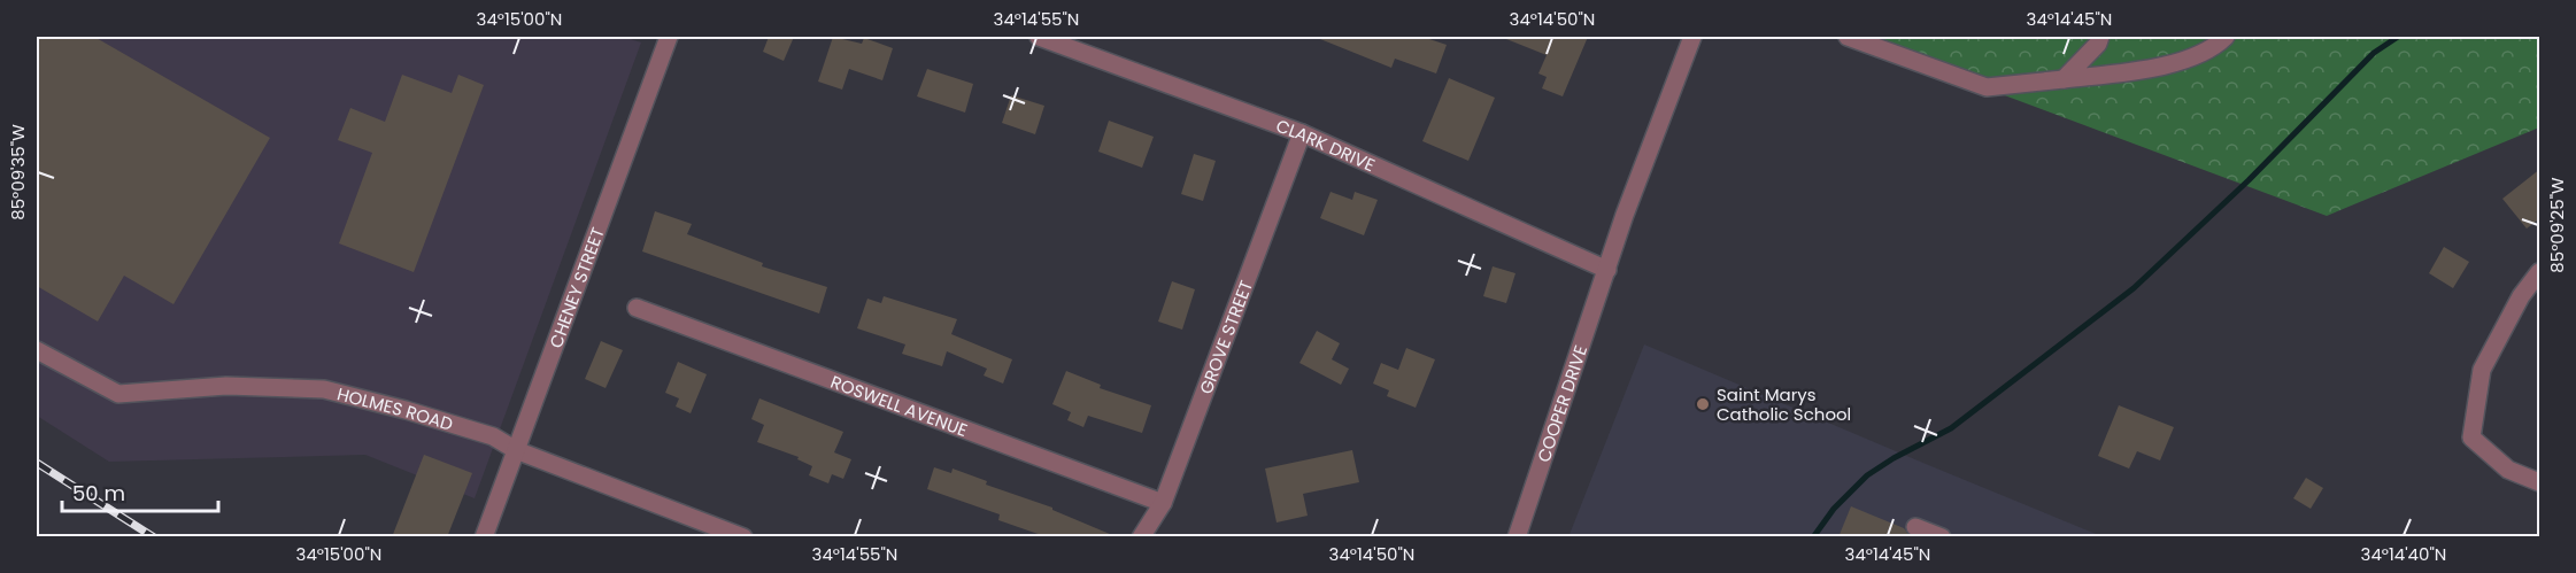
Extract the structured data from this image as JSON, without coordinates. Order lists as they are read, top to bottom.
{
  "streets": {
    "street": [
      "CLARK DRIVE",
      "CHENEY STREET",
      "GROVE STREET",
      "COOPER DRIVE",
      "ROSWELL AVENUE",
      "HOLMES ROAD"
    ]
  },
  "crossings": [
    ["CLARK DRIVE", "GROVE STREET"],
    ["CLARK DRIVE", "COOPER DRIVE"],
    ["CHENEY STREET", "HOLMES ROAD"],
    ["GROVE STREET", "ROSWELL AVENUE"]
  ],
  "places": ["Saint Marys Catholic School"],
  "scale_bar": "50 m",
  "coordinates": [
    "34°15'00\"N",
    "34°14'55\"N",
    "34°14'50\"N",
    "34°14'45\"N",
    "85°09'35\"W",
    "85°09'25\"W",
    "34°14'40\"N"
  ]
}
